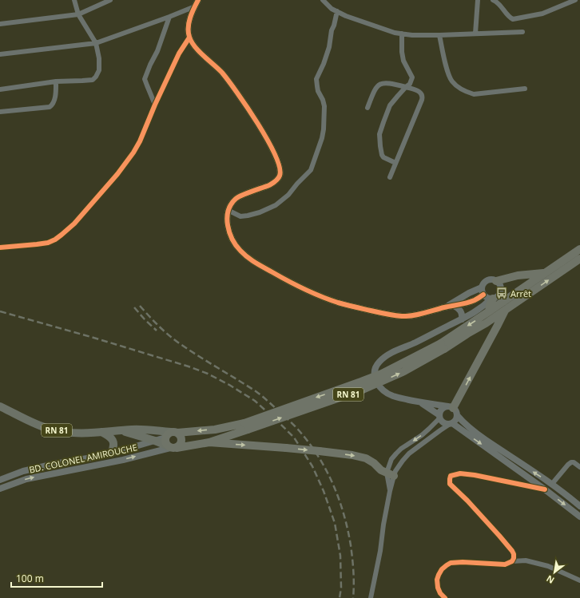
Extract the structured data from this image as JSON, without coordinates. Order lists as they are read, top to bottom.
{
  "streets": {
    "highway": ["RN 81"],
    "street": ["BD. COLONEL AMIROUCHE"]
  },
  "crossings": [
    ["RN 81", "BD. COLONEL AMIROUCHE"]
  ],
  "places": {
    "bus stop": ["Arrêt"]
  },
  "scale_bar": "100 m",
  "north": "bottom left"
}
